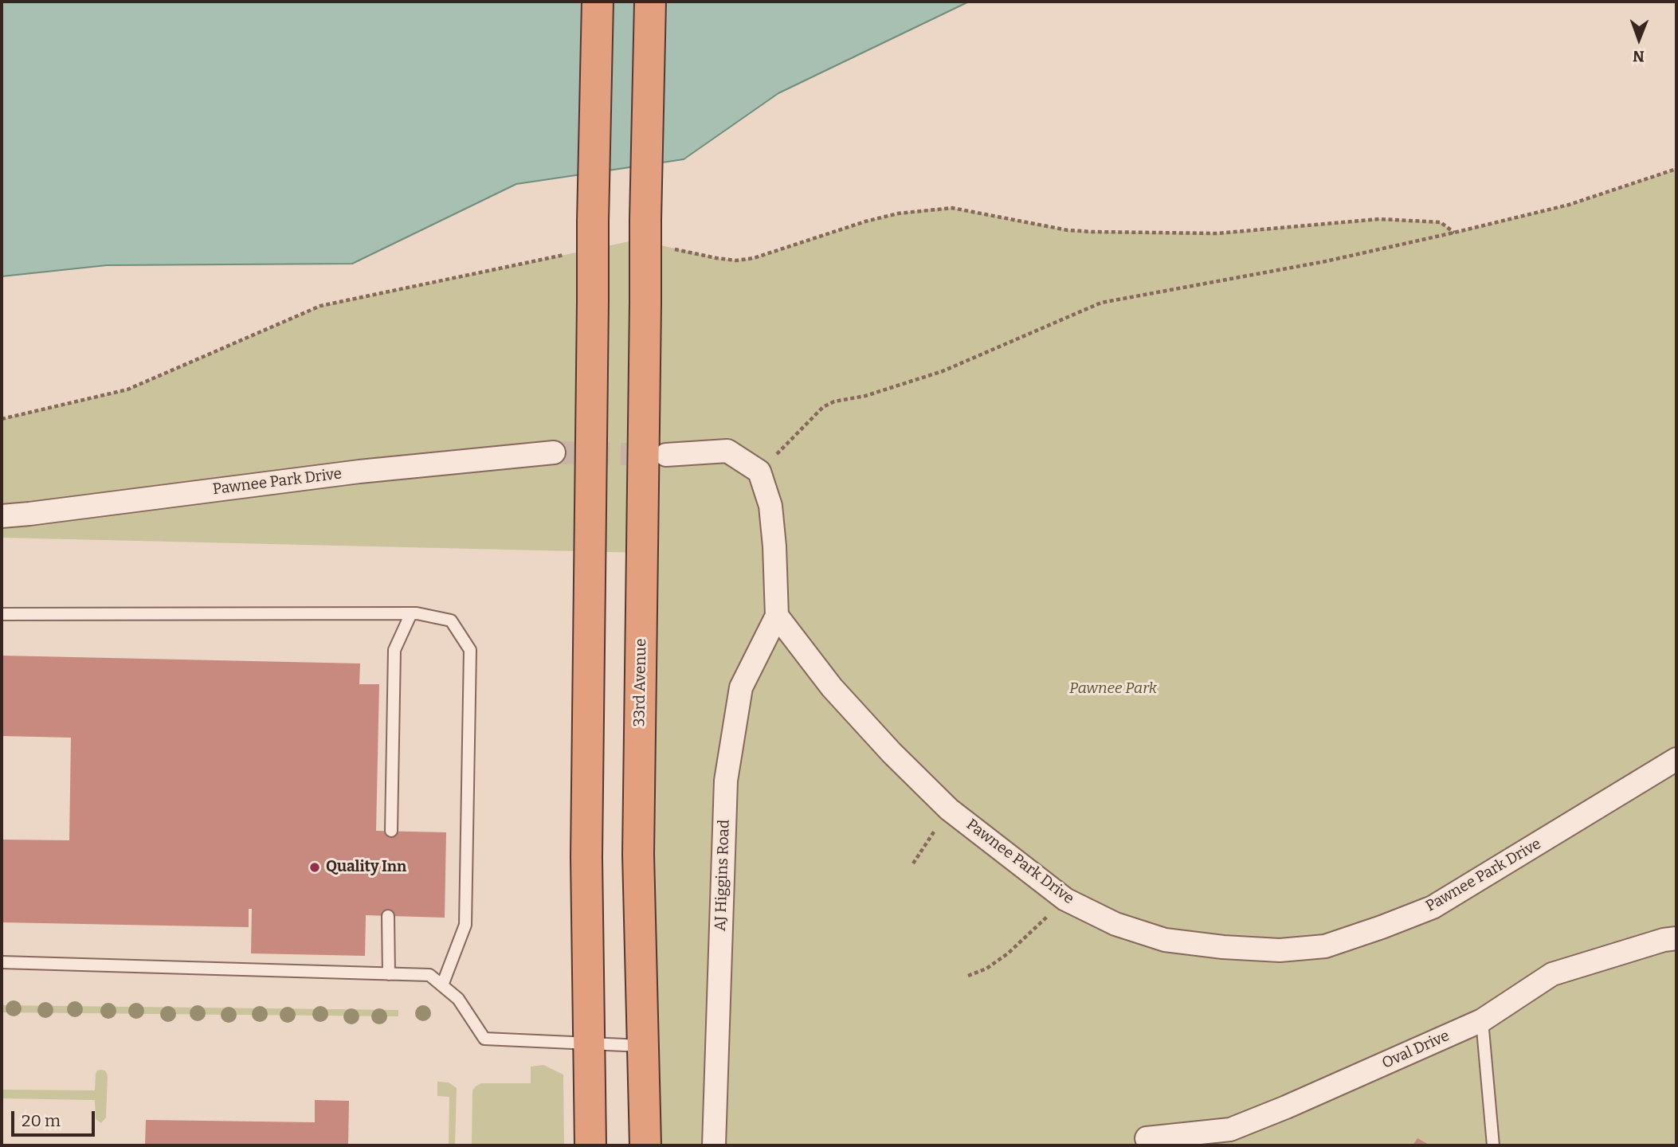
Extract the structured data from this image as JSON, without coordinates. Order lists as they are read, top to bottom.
{
  "streets": {
    "highway": ["33rd Avenue"],
    "street": ["Pawnee Park Drive", "AJ Higgins Road", "Oval Drive"]
  },
  "crossings": [
    ["Pawnee Park Drive", "AJ Higgins Road"]
  ],
  "parks": ["Pawnee Park"],
  "places": ["Quality Inn"],
  "scale_bar": "20 m",
  "north": "bottom"
}
